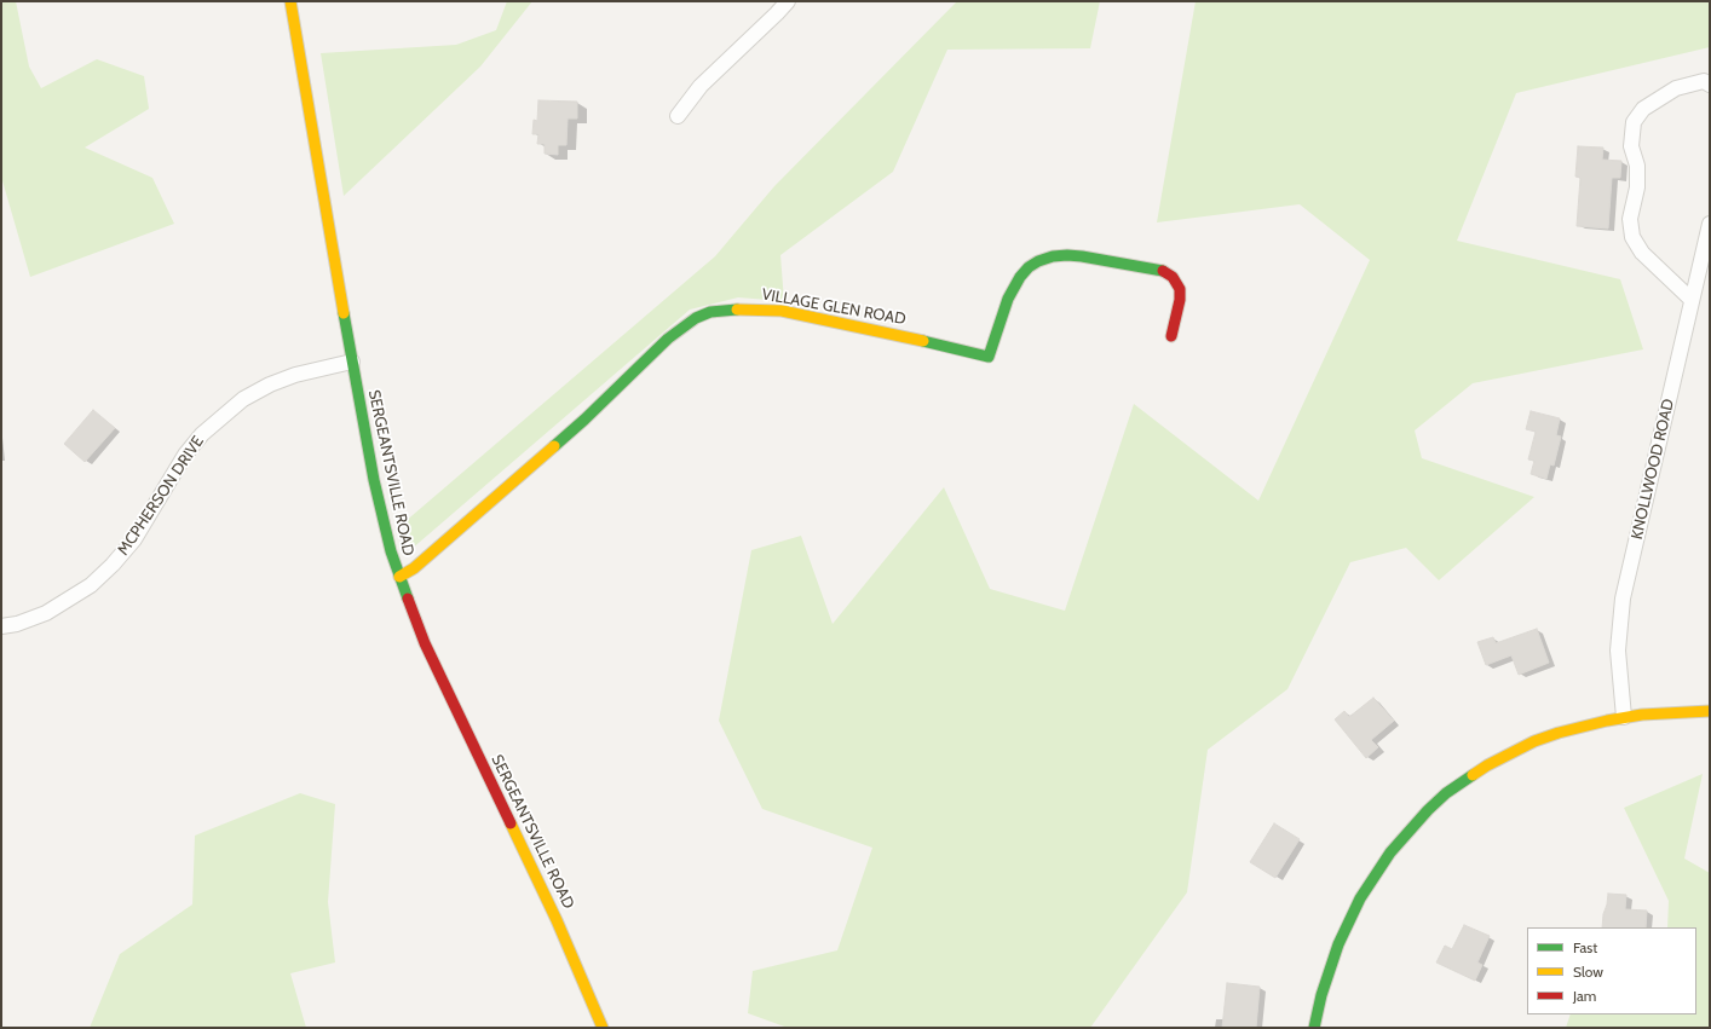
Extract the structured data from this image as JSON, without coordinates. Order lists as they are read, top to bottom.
{
  "streets": {
    "street": [
      "VILLAGE GLEN ROAD",
      "KNOLLWOOD ROAD",
      "SERGEANTSVILLE ROAD",
      "MCPHERSON DRIVE"
    ]
  },
  "crossings": [
    ["VILLAGE GLEN ROAD", "SERGEANTSVILLE ROAD"],
    ["SERGEANTSVILLE ROAD", "MCPHERSON DRIVE"]
  ],
  "legend": ["Fast", "Slow", "Jam"]
}
